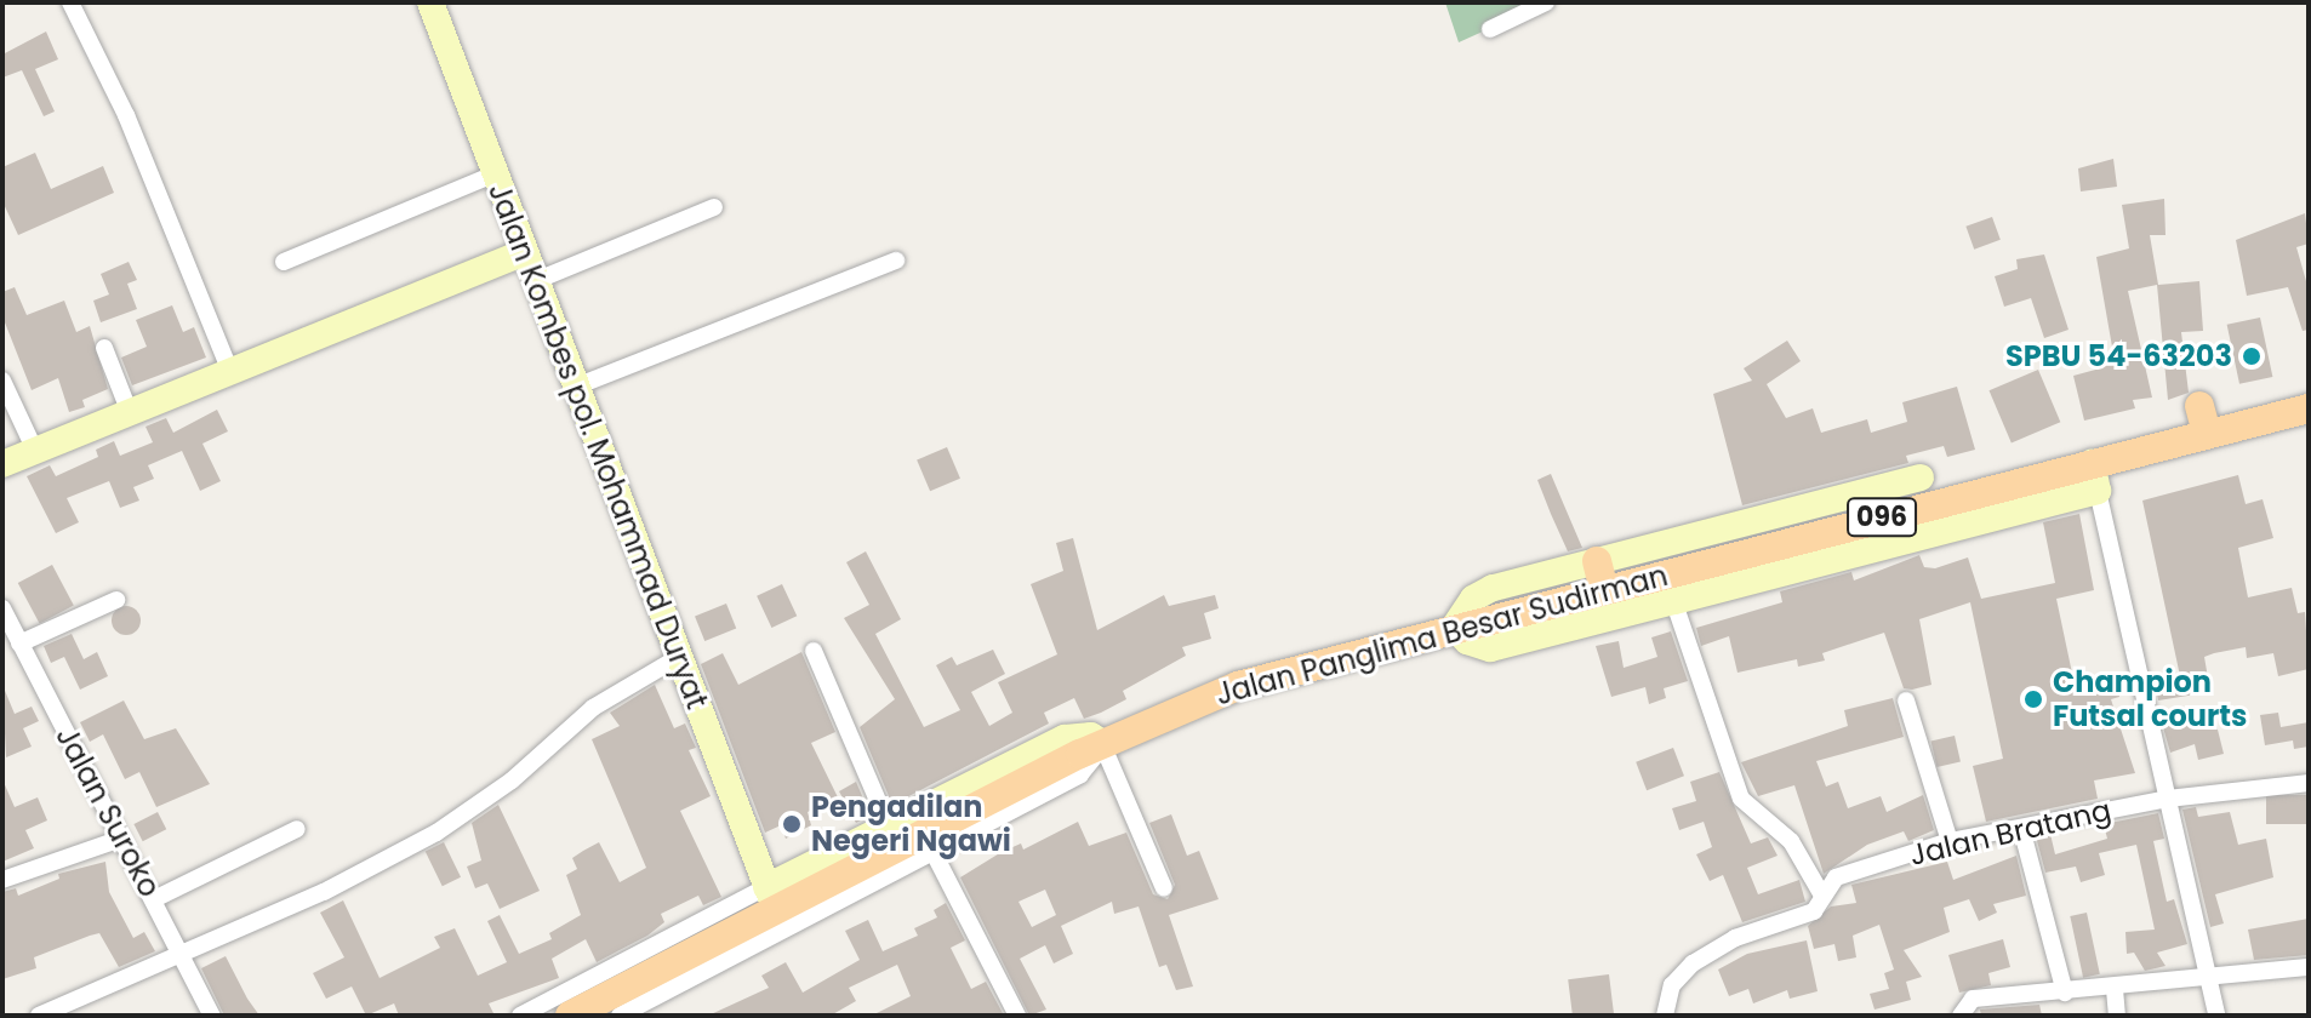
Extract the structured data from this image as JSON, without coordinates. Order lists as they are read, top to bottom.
{
  "streets": {
    "main road": ["096", "Jalan Panglima Besar Sudirman"],
    "street": ["Jalan Kombes pol. Mohammad Duryat", "Jalan Suroko", "Jalan Bratang"]
  },
  "crossings": [
    ["Jalan Kombes pol. Mohammad Duryat", "Jalan Panglima Besar Sudirman"]
  ],
  "places": ["SPBU 54-63203", "Champion Futsal courts", "Pengadilan Negeri Ngawi"]
}
